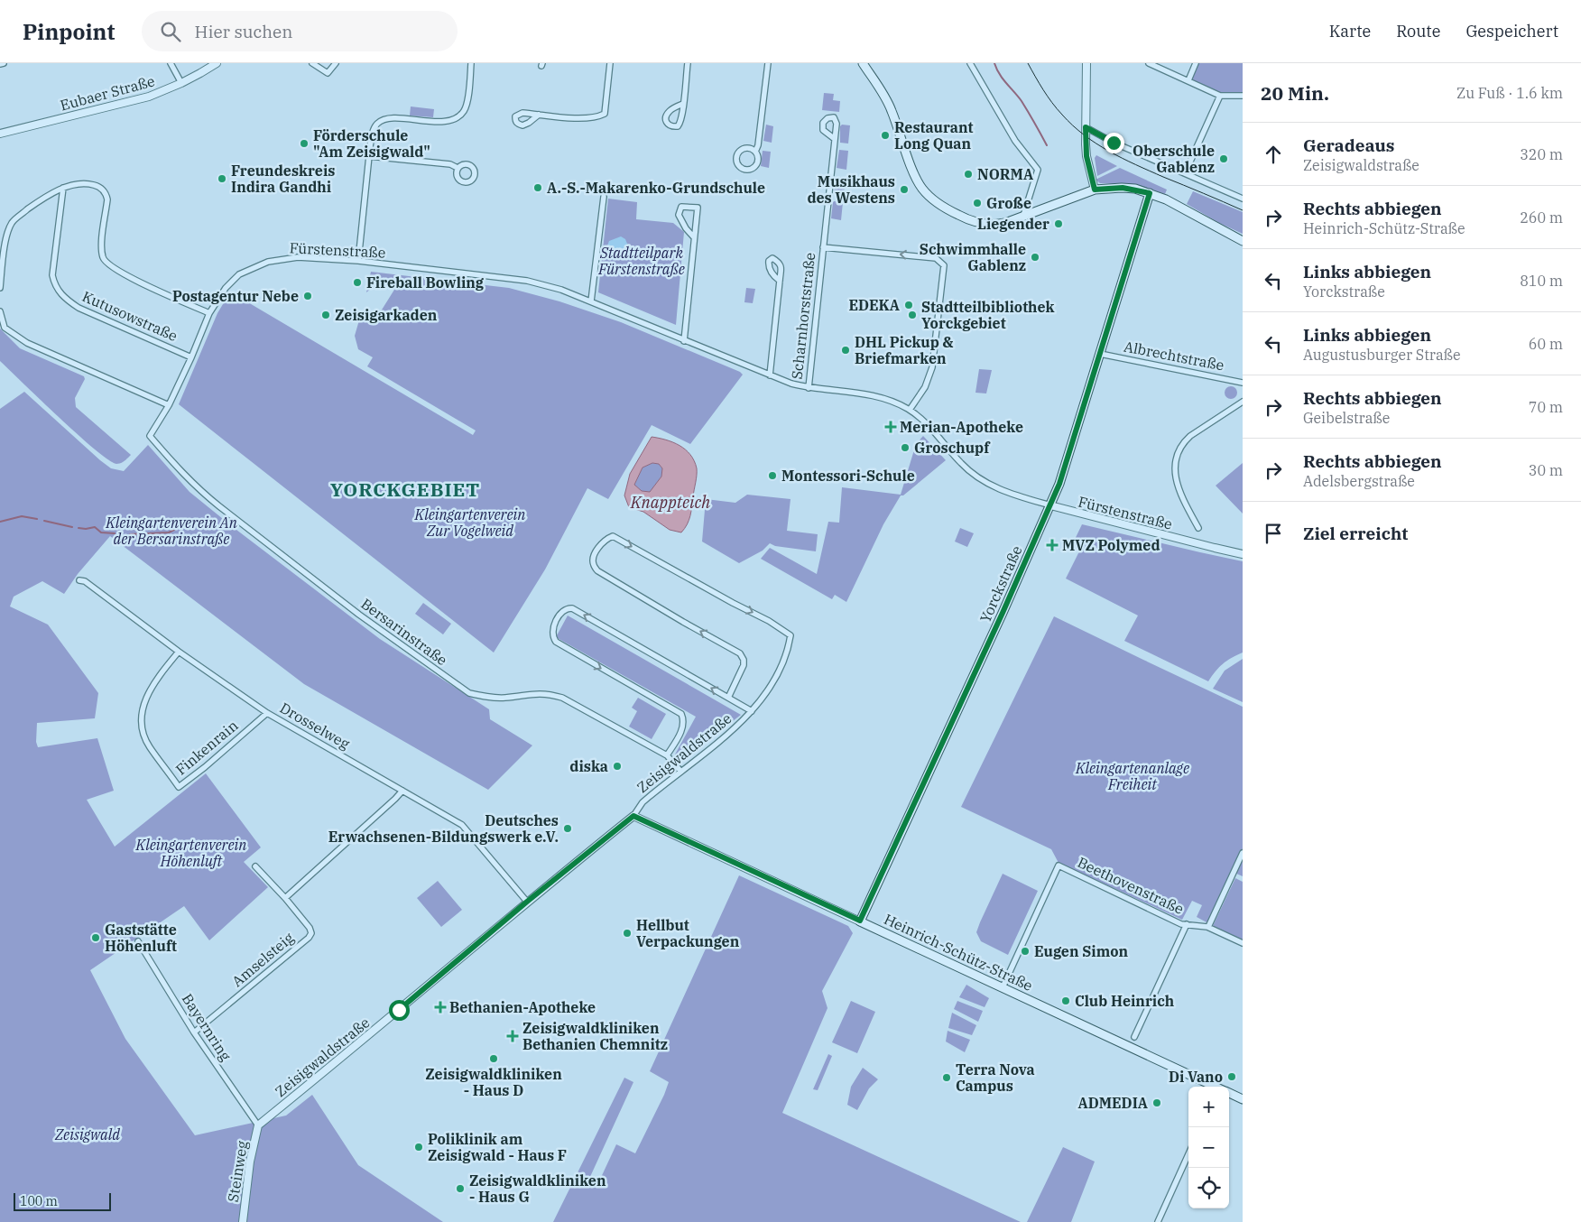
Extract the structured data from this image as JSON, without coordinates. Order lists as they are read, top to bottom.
{
  "streets": {
    "main road": ["Yorckstraße", "Heinrich-Schütz-Straße"],
    "street": [
      "Eubaer Straße",
      "Fürstenstraße",
      "Kutusowstraße",
      "Scharnhorststraße",
      "Albrechtstraße",
      "Bersarinstraße",
      "Drosselweg",
      "Finkenrain",
      "Zeisigwaldstraße",
      "Beethovenstraße",
      "Amselsteig",
      "Bayernring",
      "Steinweg"
    ]
  },
  "crossings": [
    ["Fürstenstraße", "Kutusowstraße"],
    ["Fürstenstraße", "Scharnhorststraße"],
    ["Fürstenstraße", "Yorckstraße"],
    ["Fürstenstraße", "Bersarinstraße"],
    ["Albrechtstraße", "Yorckstraße"],
    ["Yorckstraße", "Heinrich-Schütz-Straße"],
    ["Bersarinstraße", "Zeisigwaldstraße"],
    ["Drosselweg", "Finkenrain"],
    ["Drosselweg", "Zeisigwaldstraße"],
    ["Zeisigwaldstraße", "Heinrich-Schütz-Straße"],
    ["Zeisigwaldstraße", "Bayernring"],
    ["Zeisigwaldstraße", "Steinweg"],
    ["Beethovenstraße", "Heinrich-Schütz-Straße"],
    ["Amselsteig", "Bayernring"],
    ["Bayernring", "Steinweg"]
  ],
  "districts": ["YORCKGEBIET"],
  "water": ["Knappteich"],
  "parks": [
    "Stadtteilpark Fürstenstraße",
    "Kleingartenverein Zur Vogelweid",
    "Kleingartenverein An der Bersarinstraße",
    "Kleingartenanlage Freiheit",
    "Kleingartenverein Höhenluft",
    "Zeisigwald"
  ],
  "places": {
    "other": [
      "Restaurant Long Quan",
      "Förderschule \"Am Zeisigwald\"",
      "Oberschule Gablenz",
      "NORMA",
      "Freundeskreis Indira Gandhi",
      "A.-S.-Makarenko-Grundschule",
      "Musikhaus des Westens",
      "Große",
      "Liegender",
      "Schwimmhalle Gablenz",
      "Fireball Bowling",
      "Postagentur Nebe",
      "EDEKA",
      "Zeisigarkaden",
      "Stadtteilbibliothek Yorckgebiet",
      "DHL Pickup & Briefmarken",
      "Groschupf",
      "Montessori-Schule",
      "diska",
      "Deutsches Erwachsenen-Bildungswerk e.V.",
      "Hellbut Verpackungen",
      "Gaststätte Höhenluft",
      "Eugen Simon",
      "Club Heinrich",
      "Zeisigwaldkliniken - Haus D",
      "Di Vano",
      "Terra Nova Campus",
      "ADMEDIA",
      "Poliklinik am Zeisigwald - Haus F",
      "Zeisigwaldkliniken - Haus G"
    ],
    "health": [
      "Merian-Apotheke",
      "MVZ Polymed",
      "Bethanien-Apotheke",
      "Zeisigwaldkliniken Bethanien Chemnitz"
    ]
  },
  "scale_bar": "100 m",
  "page": {
    "header": "Pinpoint",
    "search": "Hier suchen",
    "nav": ["Karte", "Route", "Gespeichert"],
    "heading": ["20 Min.", "Zu Fuß · 1.6 km"],
    "list": [
      ["Geradeaus", "Zeisigwaldstraße", "320 m"],
      ["Rechts abbiegen", "Heinrich-Schütz-Straße", "260 m"],
      ["Links abbiegen", "Yorckstraße", "810 m"],
      ["Links abbiegen", "Augustusburger Straße", "60 m"],
      ["Rechts abbiegen", "Geibelstraße", "70 m"],
      ["Rechts abbiegen", "Adelsbergstraße", "30 m"],
      "Ziel erreicht"
    ],
    "map_buttons": ["+", "−"],
    "scale": "100 m"
  }
}
